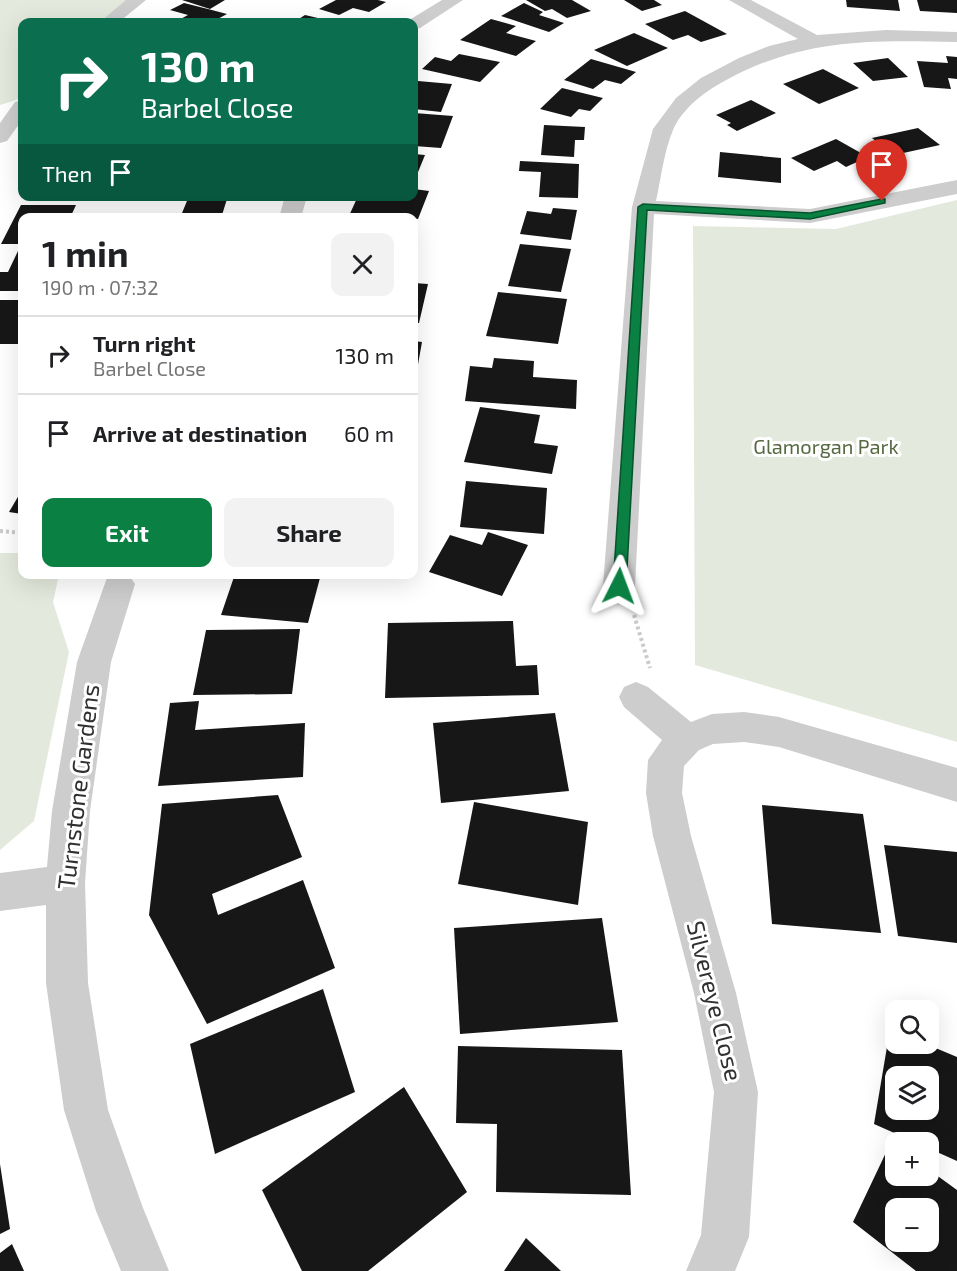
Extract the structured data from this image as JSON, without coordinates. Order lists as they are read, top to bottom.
{
  "streets": {
    "street": ["Turnstone Gardens", "Silvereye Close"]
  },
  "parks": ["Glamorgan Park"],
  "page": {
    "turn": ["130 m", "Barbel Close"],
    "then": "Then",
    "heading": ["1 min", "190 m · 07:32"],
    "list": [
      {
        "name": "Turn right",
        "note": "Barbel Close",
        "value": "130 m"
      },
      {
        "name": "Arrive at destination",
        "value": "60 m"
      }
    ],
    "buttons": ["Exit", "Share"],
    "map_buttons": ["+", "−"]
  }
}
